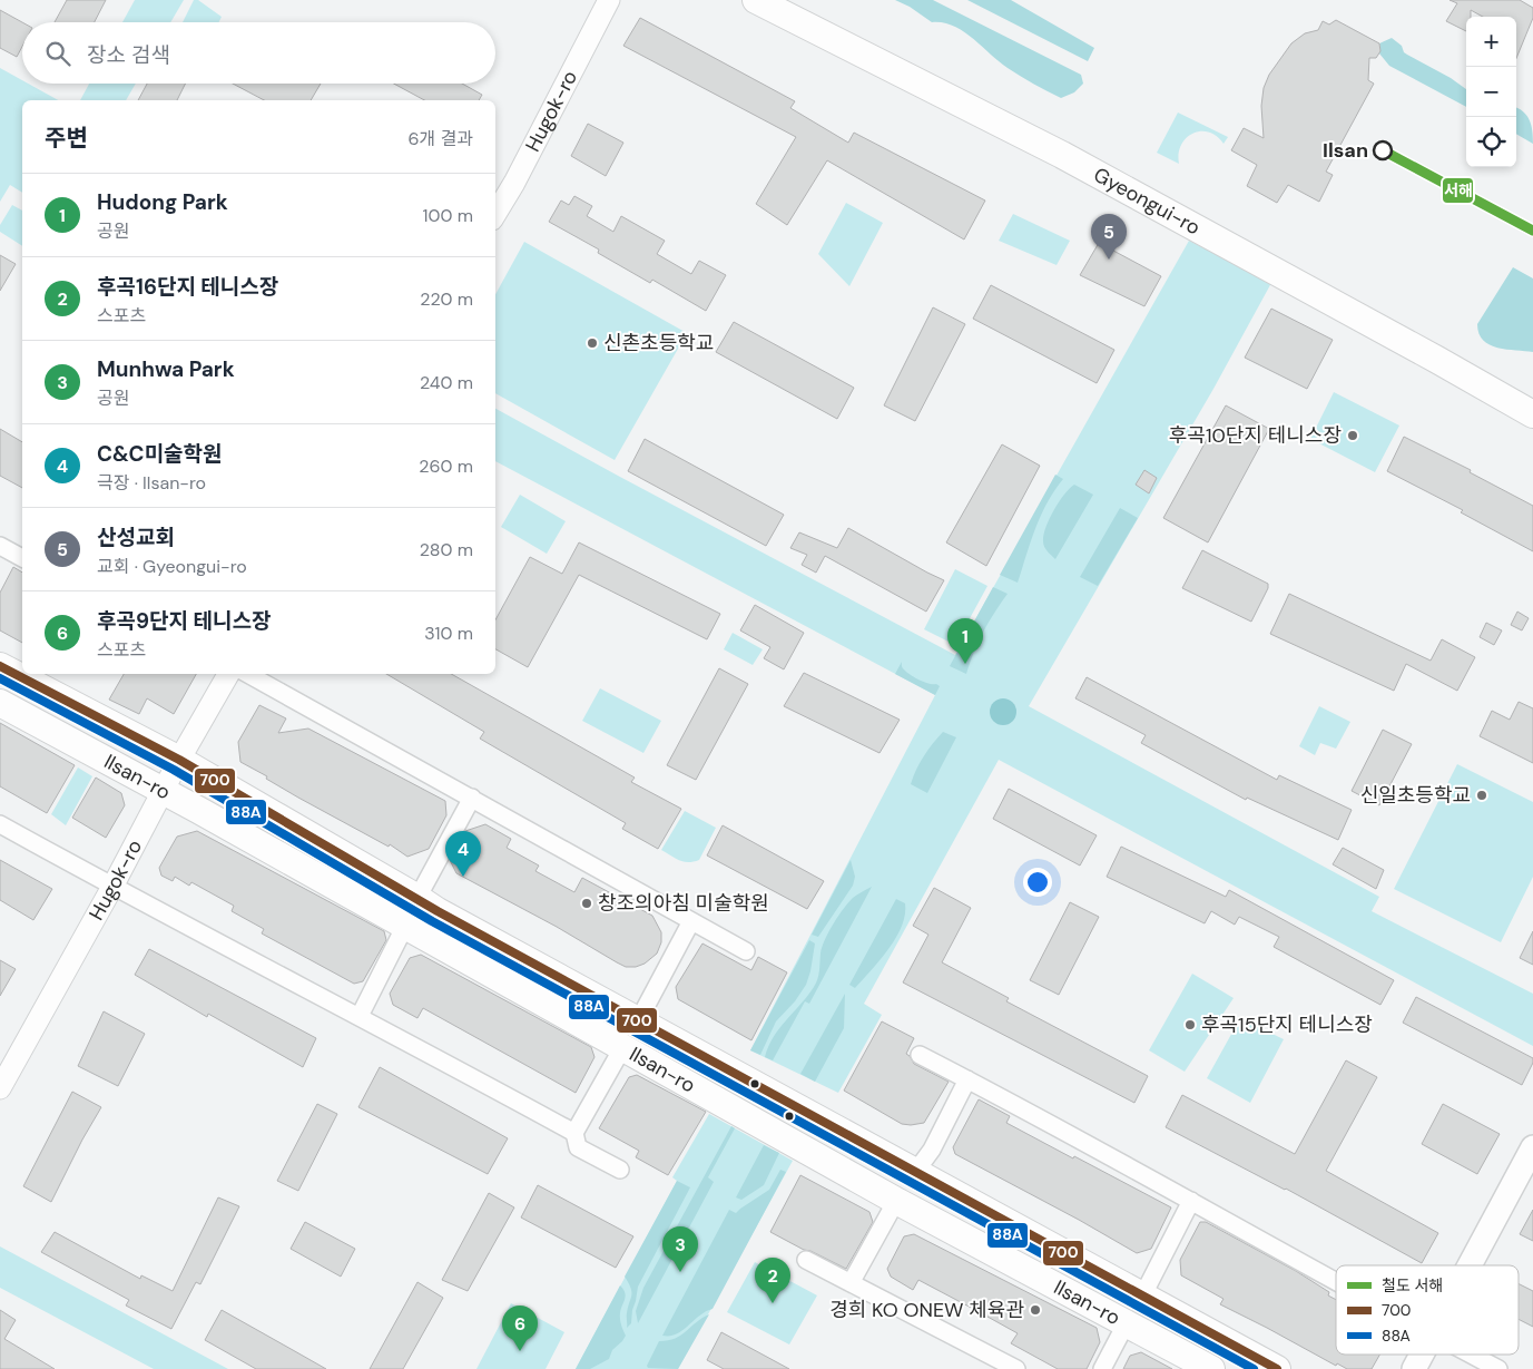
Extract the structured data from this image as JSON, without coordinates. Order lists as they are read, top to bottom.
{
  "streets": {
    "main road": ["Gyeongui-ro", "Ilsan-ro"],
    "street": ["Hugok-ro"]
  },
  "crossings": [
    ["Hugok-ro", "Ilsan-ro"]
  ],
  "places": [
    "Ilsan",
    "신촌초등학교",
    "후곡10단지 테니스장",
    "신일초등학교",
    "창조의아침 미술학원",
    "후곡15단지 테니스장",
    "경희 KO ONEW 체육관"
  ],
  "lines": ["rail line 서해", "transit line 700", "transit line 88A"],
  "legend": ["철도 서해", "700", "88A"],
  "page": {
    "map_buttons": ["+", "−"],
    "search": "장소 검색",
    "heading": ["주변", "6개 결과"],
    "list": [
      {
        "mark": "1",
        "name": "Hudong Park",
        "note": "공원",
        "value": "100 m"
      },
      {
        "mark": "2",
        "name": "후곡16단지 테니스장",
        "note": "스포츠",
        "value": "220 m"
      },
      {
        "mark": "3",
        "name": "Munhwa Park",
        "note": "공원",
        "value": "240 m"
      },
      {
        "mark": "4",
        "name": "C&C미술학원",
        "note": "극장 · Ilsan-ro",
        "value": "260 m"
      },
      {
        "mark": "5",
        "name": "산성교회",
        "note": "교회 · Gyeongui-ro",
        "value": "280 m"
      },
      {
        "mark": "6",
        "name": "후곡9단지 테니스장",
        "note": "스포츠",
        "value": "310 m"
      }
    ],
    "pins": [
      "5",
      "1",
      "4",
      "3",
      "2",
      "6"
    ]
  }
}
